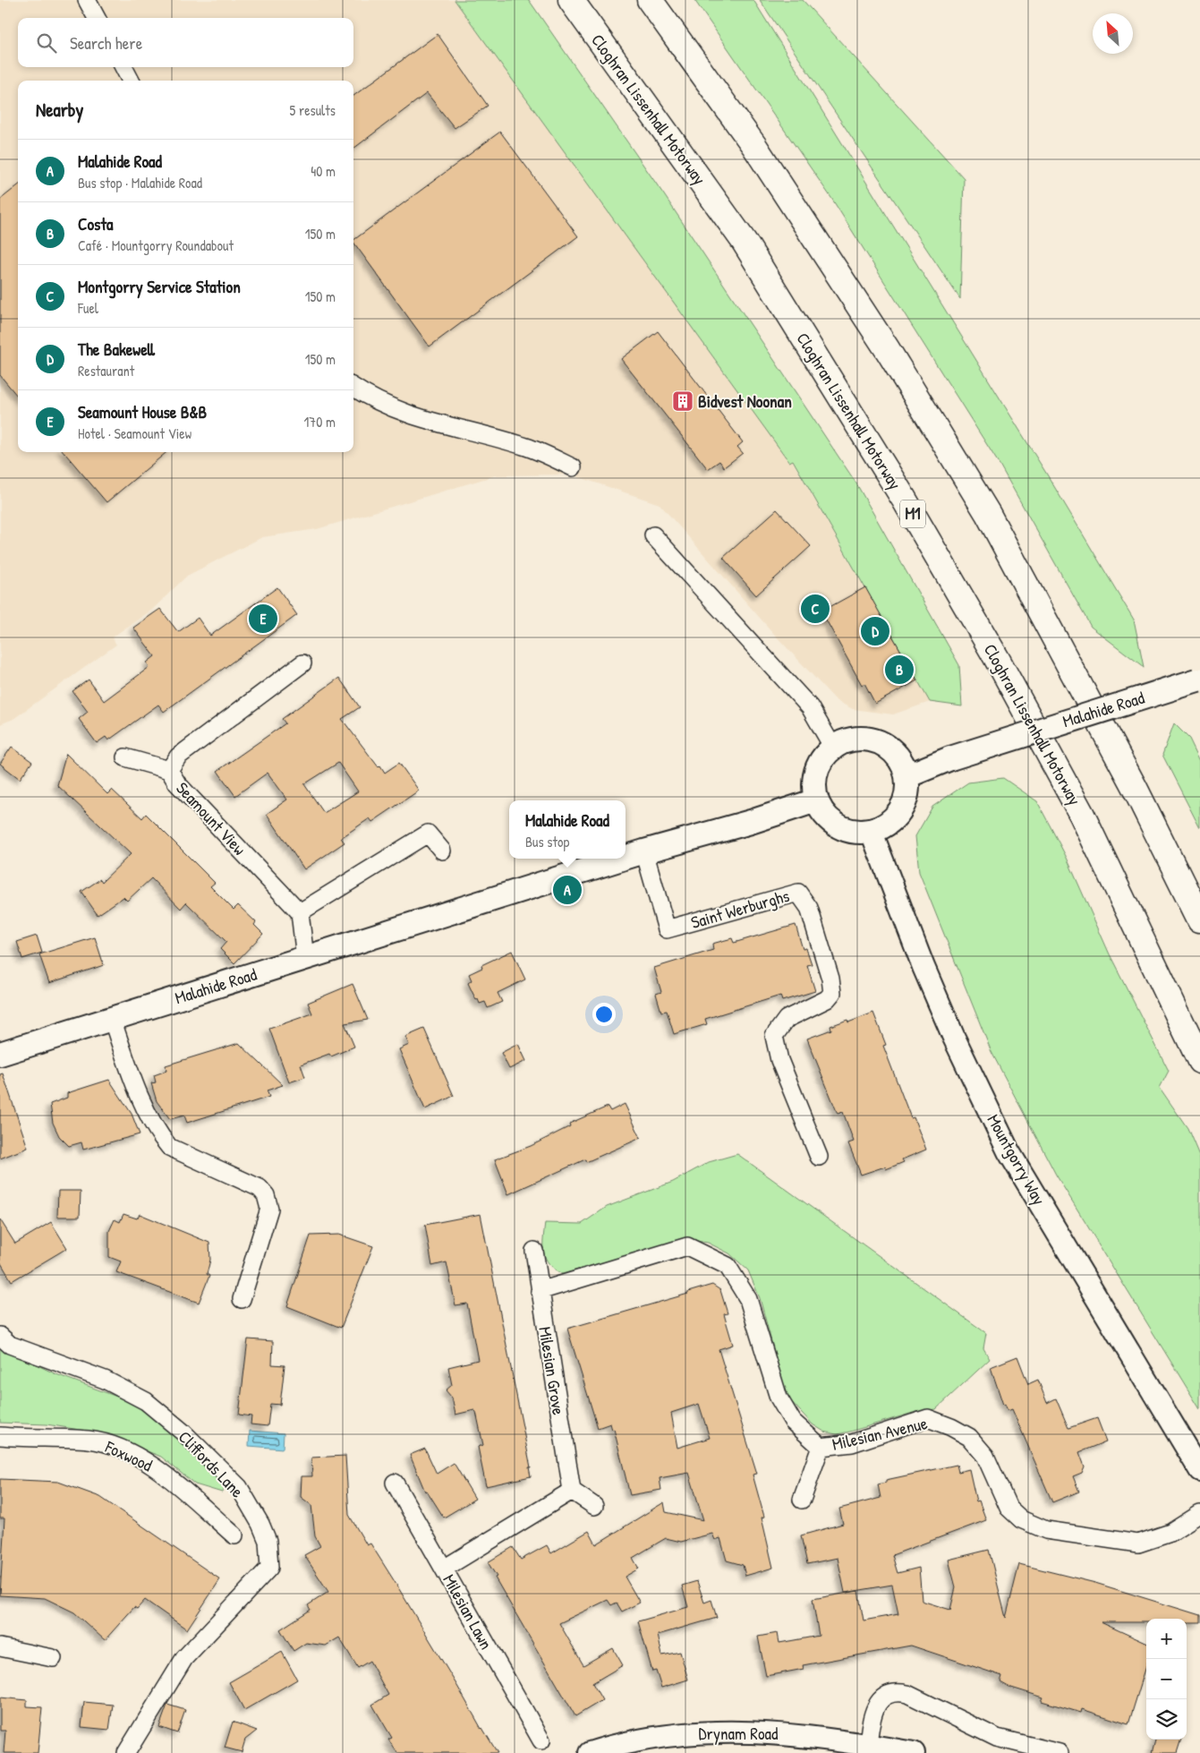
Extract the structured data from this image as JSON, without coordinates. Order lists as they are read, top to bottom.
{
  "streets": {
    "highway": ["Cloghran Lissenhall Motorway", "M1"],
    "main road": ["Malahide Road"],
    "street": [
      "Seamount View",
      "Saint Werburghs",
      "Mountgorry Way",
      "Milesian Grove",
      "Milesian Avenue",
      "Foxwood",
      "Cliffords Lane",
      "Milesian Lawn",
      "Drynam Road"
    ]
  },
  "crossings": [
    ["Malahide Road", "Saint Werburghs"],
    ["Malahide Road", "Mountgorry Way"],
    ["Milesian Grove", "Milesian Avenue"]
  ],
  "places": {
    "building": ["Bidvest Noonan"]
  },
  "north": "top left",
  "page": {
    "search": "Search here",
    "heading": ["Nearby", "5 results"],
    "list": [
      {
        "mark": "A",
        "name": "Malahide Road",
        "note": "Bus stop · Malahide Road",
        "value": "40 m"
      },
      {
        "mark": "B",
        "name": "Costa",
        "note": "Café · Mountgorry Roundabout",
        "value": "150 m"
      },
      {
        "mark": "C",
        "name": "Montgorry Service Station",
        "note": "Fuel",
        "value": "150 m"
      },
      {
        "mark": "D",
        "name": "The Bakewell",
        "note": "Restaurant",
        "value": "150 m"
      },
      {
        "mark": "E",
        "name": "Seamount House B&B",
        "note": "Hotel · Seamount View",
        "value": "170 m"
      }
    ],
    "pins": [
      "C",
      "E",
      "D",
      "B",
      "A"
    ],
    "popup": ["Malahide Road", "Bus stop"],
    "map_buttons": ["+", "−"]
  }
}
